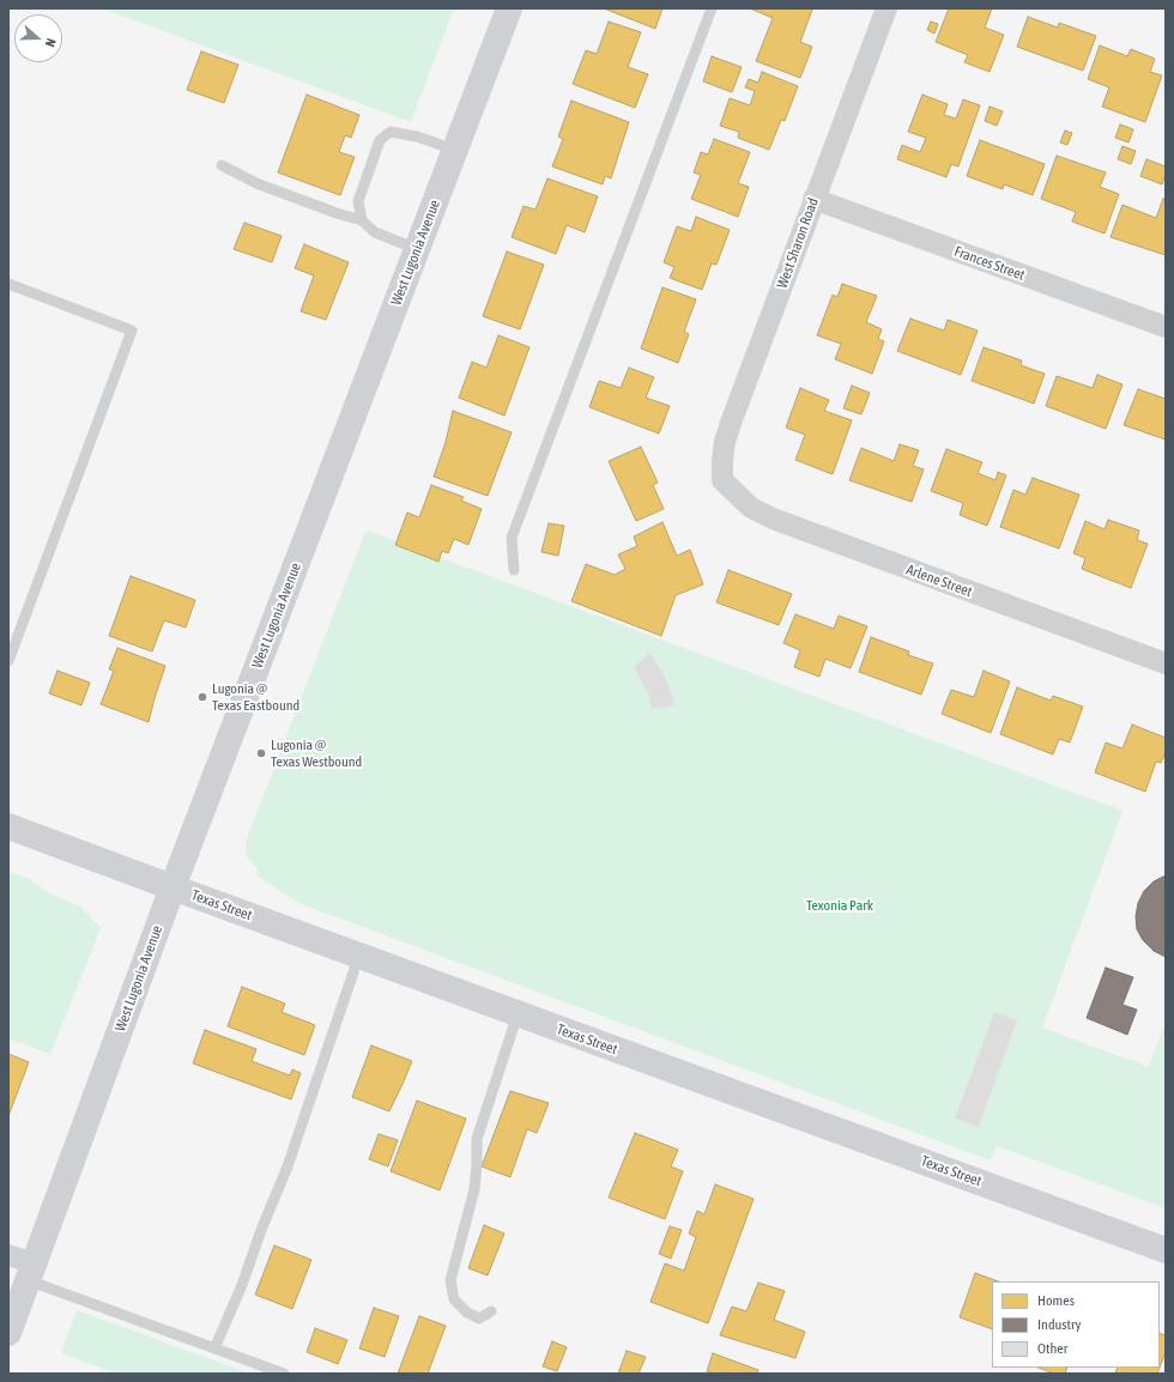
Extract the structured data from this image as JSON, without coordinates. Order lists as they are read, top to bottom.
{
  "streets": {
    "main road": ["West Lugonia Avenue", "Texas Street"],
    "street": ["West Sharon Road", "Frances Street", "Arlene Street"]
  },
  "crossings": [
    ["West Sharon Road", "Frances Street"],
    ["West Sharon Road", "Arlene Street"],
    ["West Lugonia Avenue", "Texas Street"]
  ],
  "parks": ["Texonia Park"],
  "places": ["Lugonia @ Texas Eastbound", "Lugonia @ Texas Westbound"],
  "legend": ["Homes", "Industry", "Other"],
  "north": "right"
}
